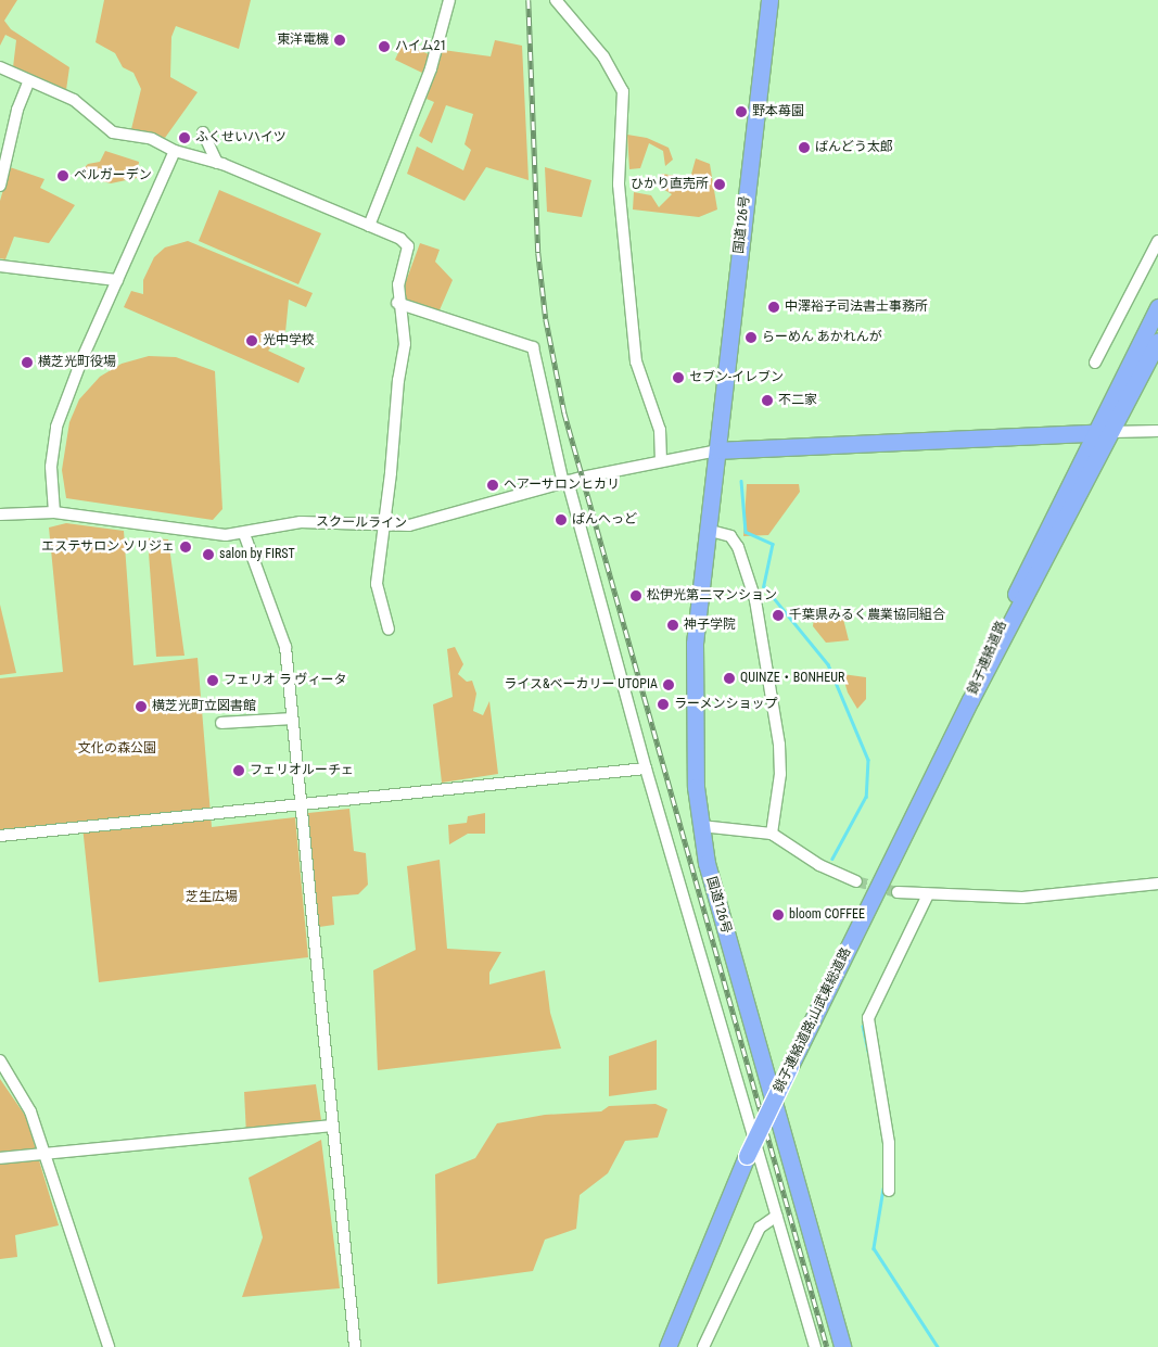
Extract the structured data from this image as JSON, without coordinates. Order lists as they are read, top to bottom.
{
  "streets": {
    "highway": ["国道126号", "銚子連絡道路", "銚子連絡道路;山武東総道路"],
    "street": ["スクールライン"]
  },
  "crossings": [
    ["国道126号", "スクールライン"],
    ["銚子連絡道路", "銚子連絡道路;山武東総道路"]
  ],
  "parks": ["文化の森公園", "芝生広場"],
  "places": [
    "東洋電機",
    "ハイム21",
    "野本苺園",
    "ふくせいハイツ",
    "ばんどう太郎",
    "ベルガーデン",
    "ひかり直売所",
    "中澤裕子司法書士事務所",
    "らーめん あかれんが",
    "光中学校",
    "横芝光町役場",
    "セブン-イレブン",
    "不二家",
    "ヘアーサロンヒカリ",
    "ぱんへっど",
    "エステサロン ソリジェ",
    "salon by FIRST",
    "松伊光第二マンション",
    "千葉県みるく農業協同組合",
    "神子学院",
    "QUINZE・BONHEUR",
    "フェリオ ラ ヴィータ",
    "ライス&ベーカリー UTOPIA",
    "ラーメンショップ",
    "横芝光町立図書館",
    "フェリオルーチェ",
    "bloom COFFEE"
  ]
}
